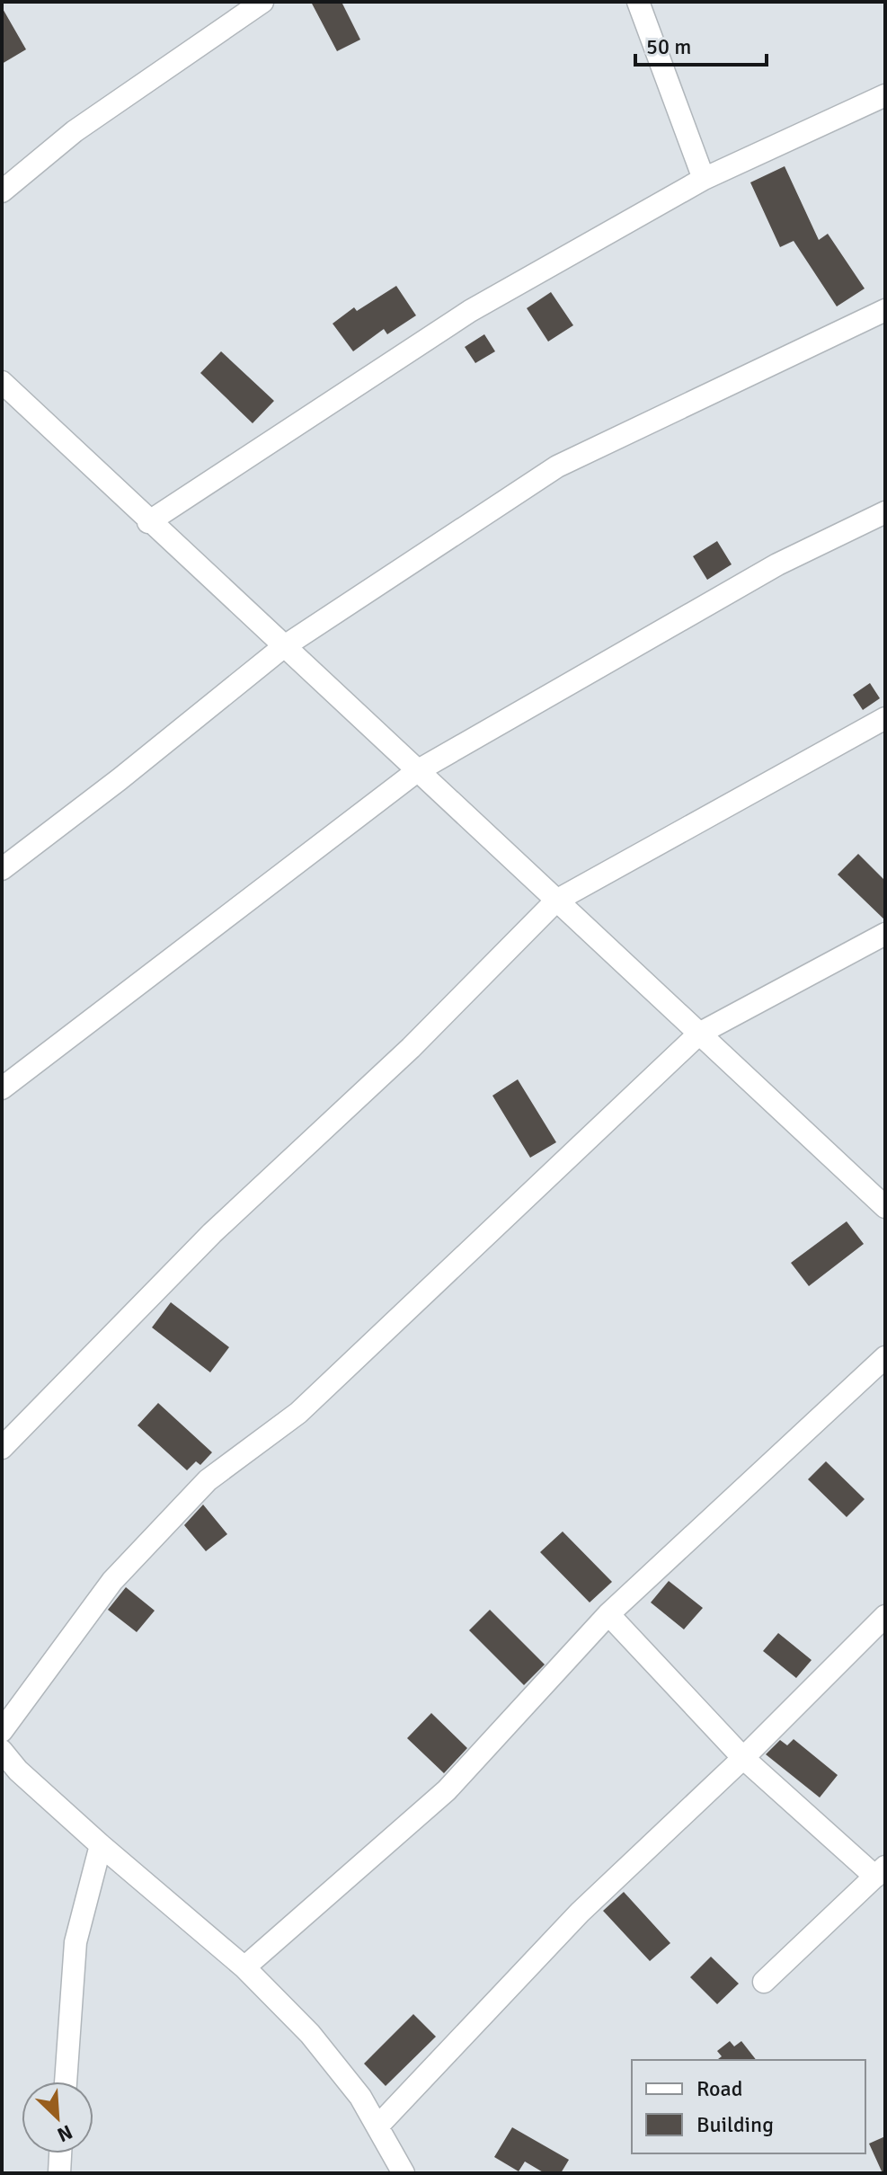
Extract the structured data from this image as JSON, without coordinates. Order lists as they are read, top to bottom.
{
  "legend": ["Road", "Building"],
  "scale_bar": "50 m",
  "north": "bottom right"
}
